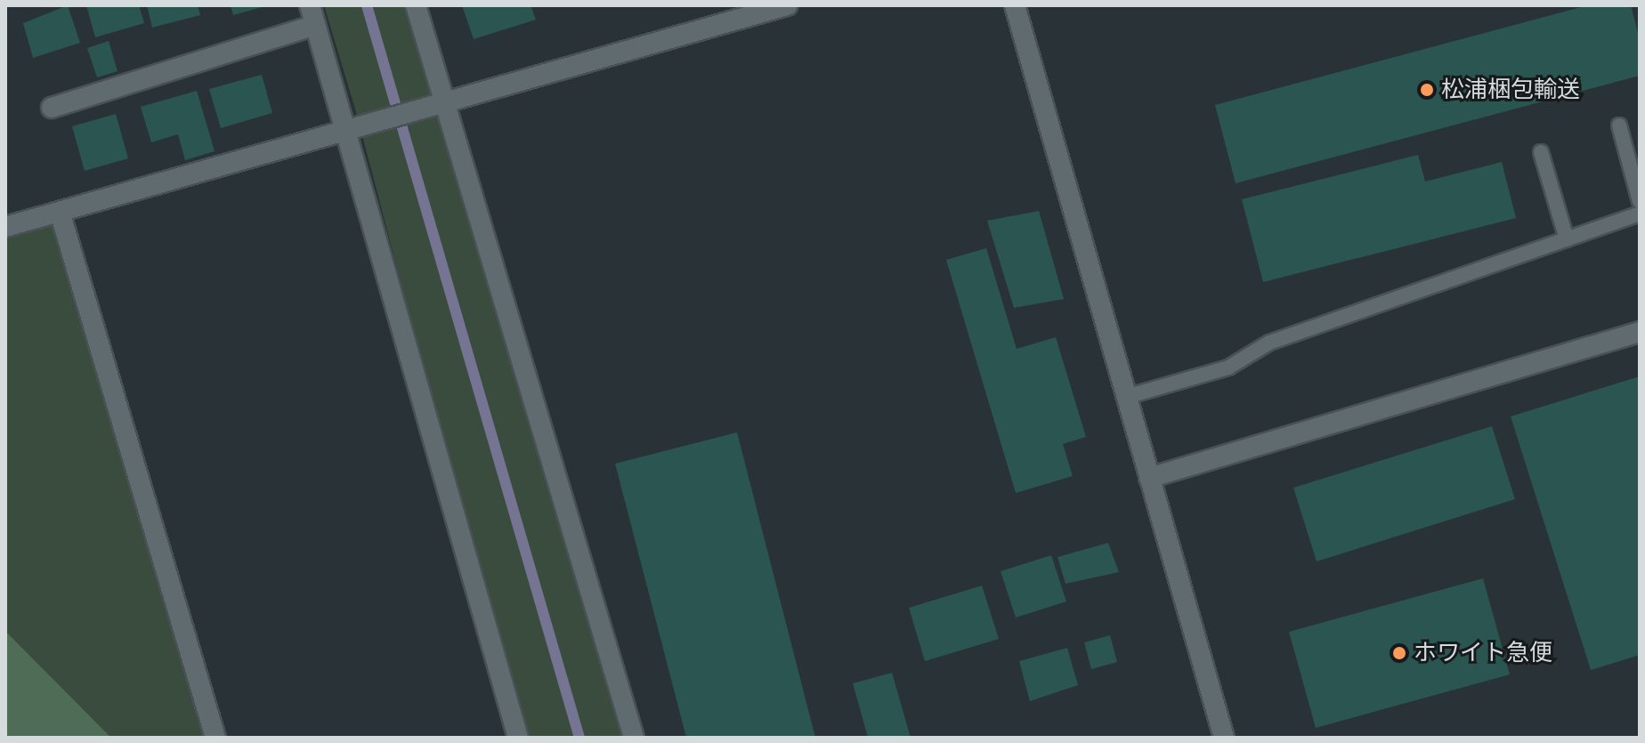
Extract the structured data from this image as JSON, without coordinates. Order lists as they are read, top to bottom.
{
  "places": ["松浦梱包輸送", "ホワイト急便"]
}
